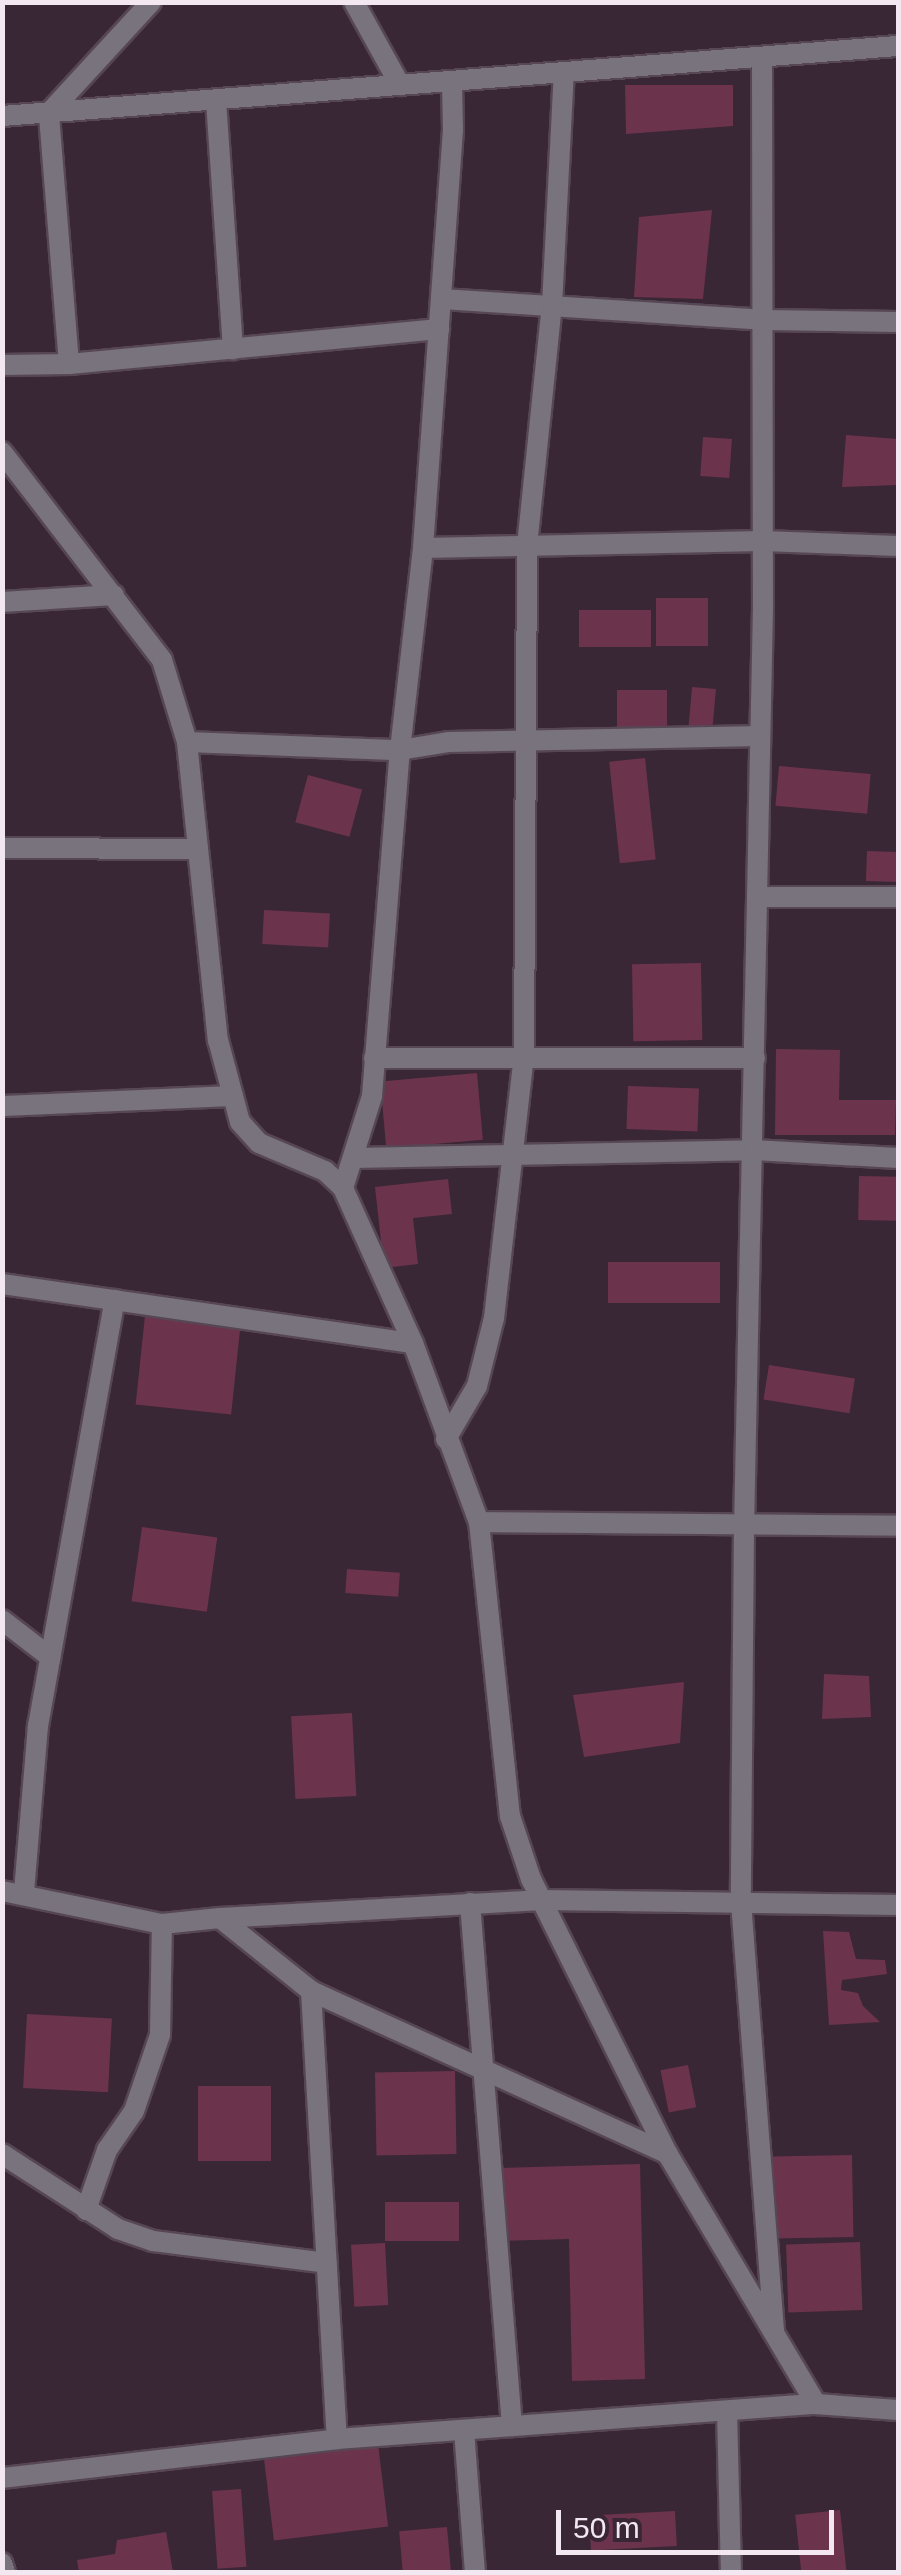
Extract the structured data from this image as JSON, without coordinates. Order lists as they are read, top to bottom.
{
  "scale_bar": "50 m"
}
